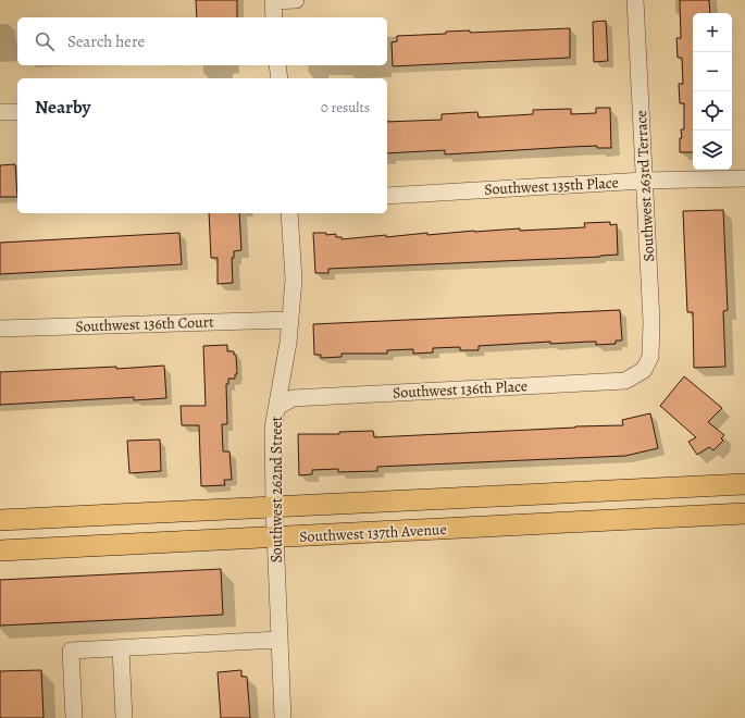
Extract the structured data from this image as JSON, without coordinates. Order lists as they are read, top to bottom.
{
  "streets": {
    "main road": ["Southwest 137th Avenue"],
    "street": [
      "Southwest 135th Place",
      "Southwest 263rd Terrace",
      "Southwest 136th Court",
      "Southwest 136th Place",
      "Southwest 262nd Street"
    ]
  },
  "crossings": [
    ["Southwest 135th Place", "Southwest 263rd Terrace"],
    ["Southwest 263rd Terrace", "Southwest 136th Place"],
    ["Southwest 136th Court", "Southwest 262nd Street"],
    ["Southwest 136th Place", "Southwest 262nd Street"],
    ["Southwest 262nd Street", "Southwest 137th Avenue"]
  ],
  "page": {
    "map_buttons": ["+", "−"],
    "search": "Search here",
    "heading": ["Nearby", "0 results"]
  }
}
